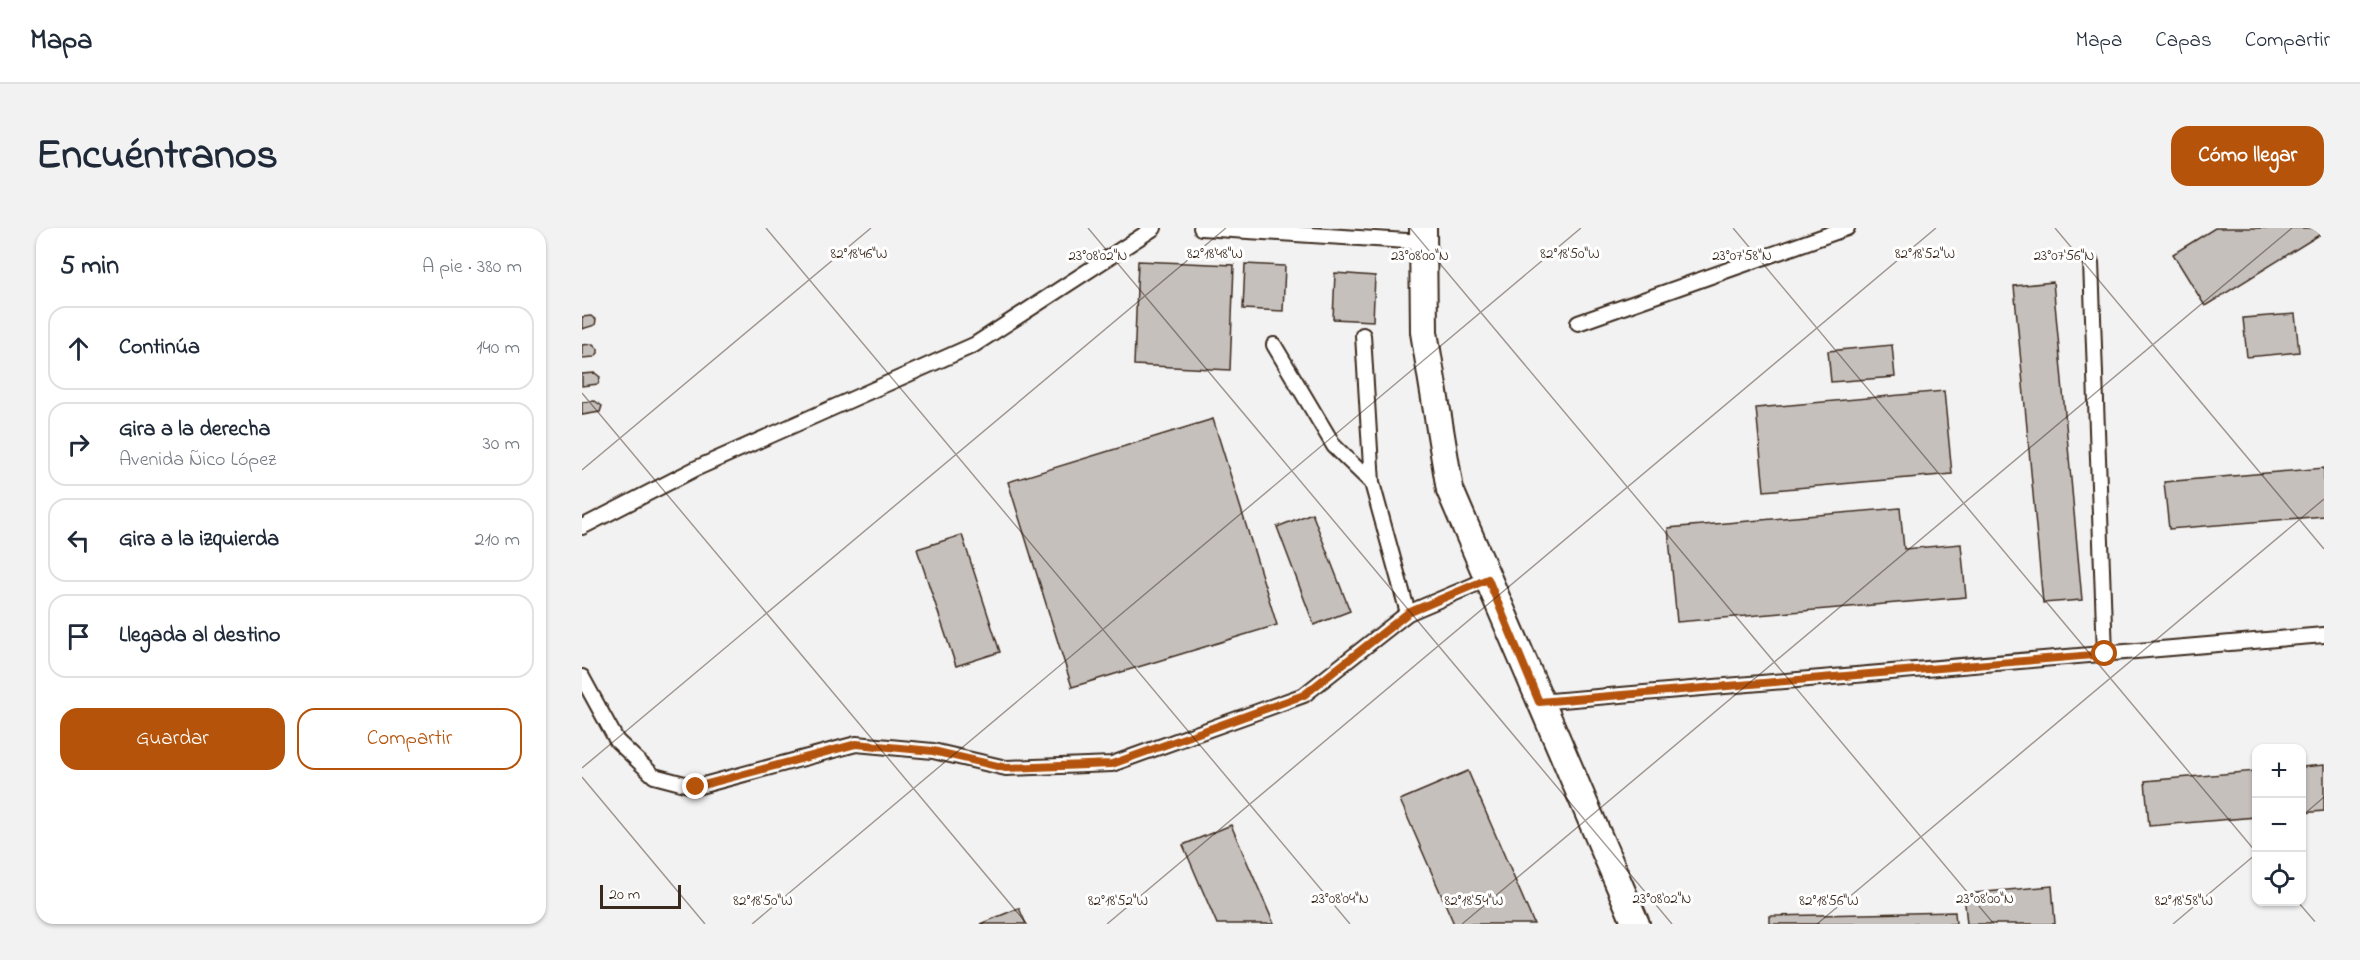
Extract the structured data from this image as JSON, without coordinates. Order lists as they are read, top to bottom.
{
  "scale_bar": "20 m",
  "page": {
    "header": "Mapa",
    "nav": ["Mapa", "Capas", "Compartir"],
    "title": "Encuéntranos",
    "buttons": [
      "Cómo llegar",
      ["Guardar", "Compartir"]
    ],
    "heading": ["5 min", "A pie · 380 m"],
    "list": [
      ["Continúa", "140 m"],
      ["Gira a la derecha", "Avenida Ñico López", "30 m"],
      ["Gira a la izquierda", "210 m"],
      "Llegada al destino"
    ],
    "map_buttons": ["+", "−"],
    "scale": "20 m"
  },
  "coordinates": [
    "82°18'46\"W",
    "82°18'48\"W",
    "82°18'50\"W",
    "82°18'52\"W",
    "23°08'02\"N",
    "23°08'00\"N",
    "23°07'58\"N",
    "23°07'56\"N",
    "23°08'04\"N",
    "82°18'54\"W",
    "82°18'56\"W",
    "82°18'58\"W"
  ]
}
